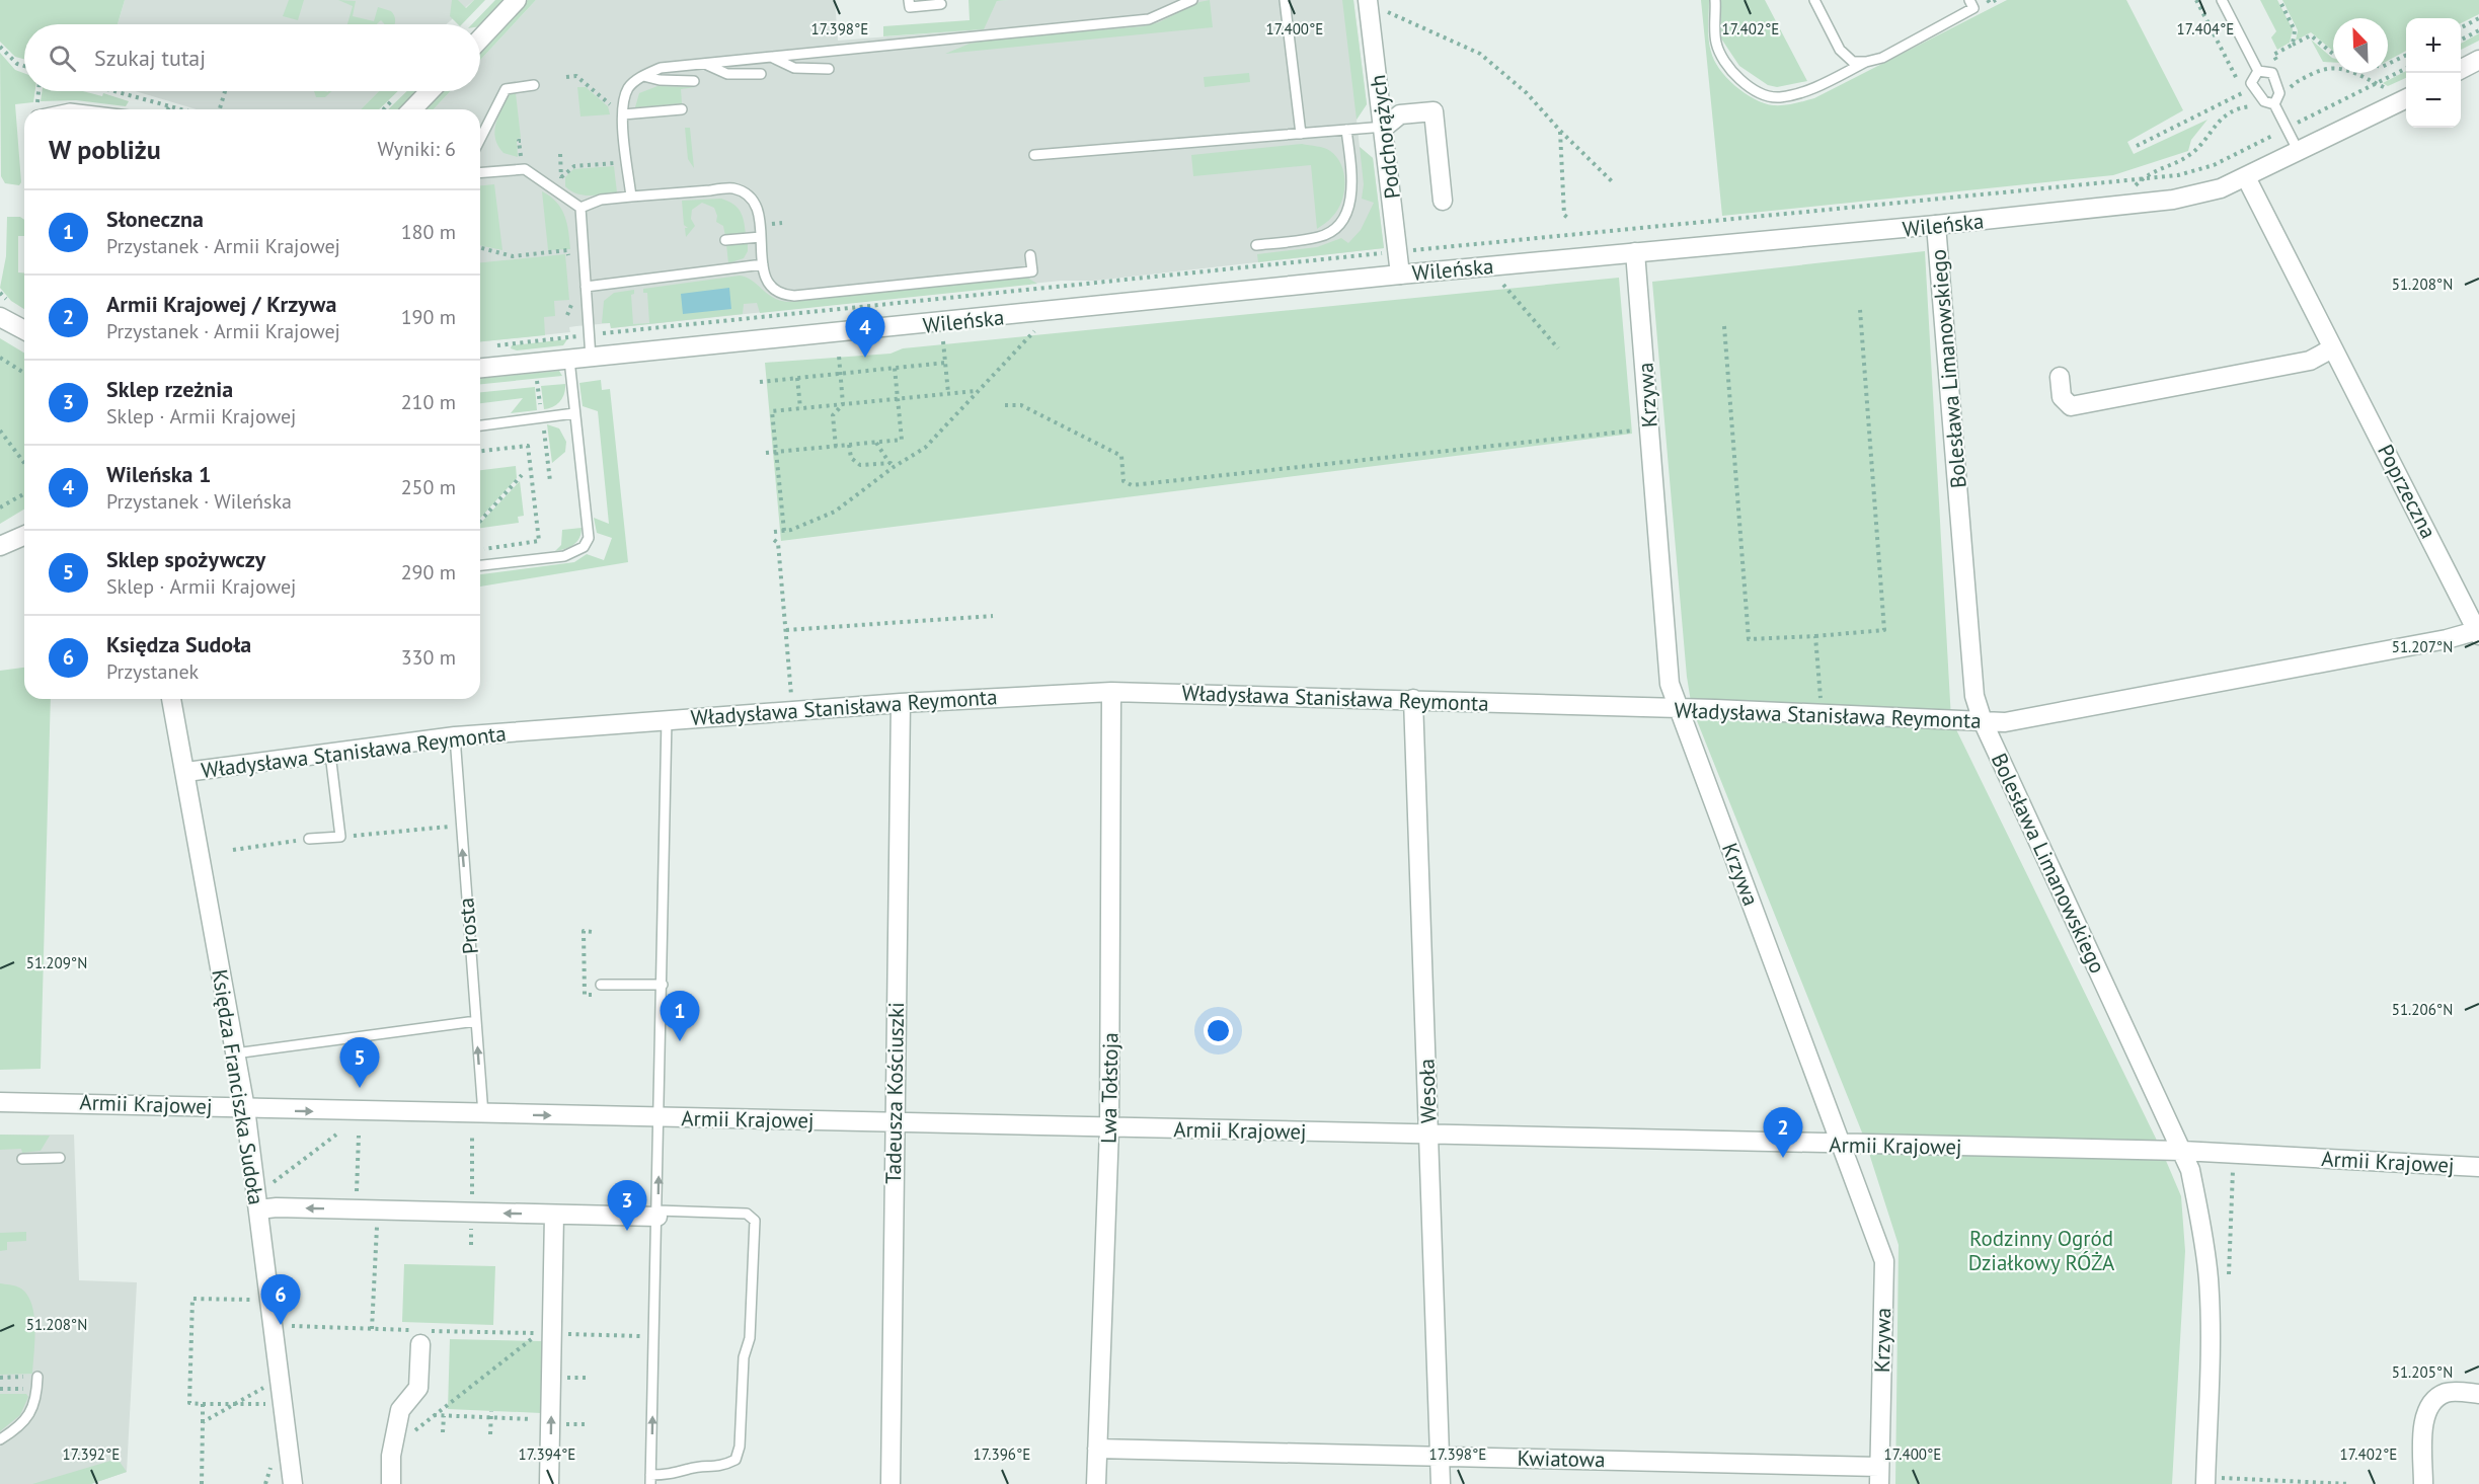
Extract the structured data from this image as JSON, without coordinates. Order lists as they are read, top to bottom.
{
  "streets": {
    "street": [
      "Podchorążych",
      "Wileńska",
      "Bolesława Limanowskiego",
      "Krzywa",
      "Poprzeczna",
      "Władysława Stanisława Reymonta",
      "Księdza Franciszka Sudoła",
      "Lwa Tołstoja",
      "Wesoła",
      "Tadeusza Kościuszki",
      "Armii Krajowej",
      "Kwiatowa"
    ],
    "lane": ["Prosta"]
  },
  "crossings": [
    ["Podchorążych", "Wileńska"],
    ["Wileńska", "Bolesława Limanowskiego"],
    ["Wileńska", "Krzywa"],
    ["Wileńska", "Poprzeczna"],
    ["Bolesława Limanowskiego", "Władysława Stanisława Reymonta"],
    ["Bolesława Limanowskiego", "Armii Krajowej"],
    ["Krzywa", "Władysława Stanisława Reymonta"],
    ["Krzywa", "Armii Krajowej"],
    ["Krzywa", "Kwiatowa"],
    ["Poprzeczna", "Władysława Stanisława Reymonta"],
    ["Władysława Stanisława Reymonta", "Prosta"],
    ["Władysława Stanisława Reymonta", "Księdza Franciszka Sudoła"],
    ["Władysława Stanisława Reymonta", "Lwa Tołstoja"],
    ["Władysława Stanisława Reymonta", "Wesoła"],
    ["Władysława Stanisława Reymonta", "Tadeusza Kościuszki"],
    ["Prosta", "Armii Krajowej"],
    ["Księdza Franciszka Sudoła", "Armii Krajowej"],
    ["Lwa Tołstoja", "Armii Krajowej"],
    ["Lwa Tołstoja", "Kwiatowa"],
    ["Wesoła", "Armii Krajowej"],
    ["Wesoła", "Kwiatowa"],
    ["Tadeusza Kościuszki", "Armii Krajowej"]
  ],
  "one_way": ["Prosta"],
  "parks": ["Rodzinny Ogród Działkowy RÓŻA"],
  "north": "top left",
  "page": {
    "map_buttons": ["+", "−"],
    "search": "Szukaj tutaj",
    "heading": ["W pobliżu", "Wyniki: 6"],
    "list": [
      {
        "mark": "1",
        "name": "Słoneczna",
        "note": "Przystanek · Armii Krajowej",
        "value": "180 m"
      },
      {
        "mark": "2",
        "name": "Armii Krajowej / Krzywa",
        "note": "Przystanek · Armii Krajowej",
        "value": "190 m"
      },
      {
        "mark": "3",
        "name": "Sklep rzeżnia",
        "note": "Sklep · Armii Krajowej",
        "value": "210 m"
      },
      {
        "mark": "4",
        "name": "Wileńska 1",
        "note": "Przystanek · Wileńska",
        "value": "250 m"
      },
      {
        "mark": "5",
        "name": "Sklep spożywczy",
        "note": "Sklep · Armii Krajowej",
        "value": "290 m"
      },
      {
        "mark": "6",
        "name": "Księdza Sudoła",
        "note": "Przystanek",
        "value": "330 m"
      }
    ],
    "pins": [
      "4",
      "1",
      "5",
      "2",
      "3",
      "6"
    ]
  },
  "coordinates": [
    "17.398°E",
    "17.400°E",
    "17.402°E",
    "17.404°E",
    "51.208°N",
    "51.207°N",
    "51.209°N",
    "51.206°N",
    "51.205°N",
    "17.392°E",
    "17.394°E",
    "17.396°E"
  ]
}
